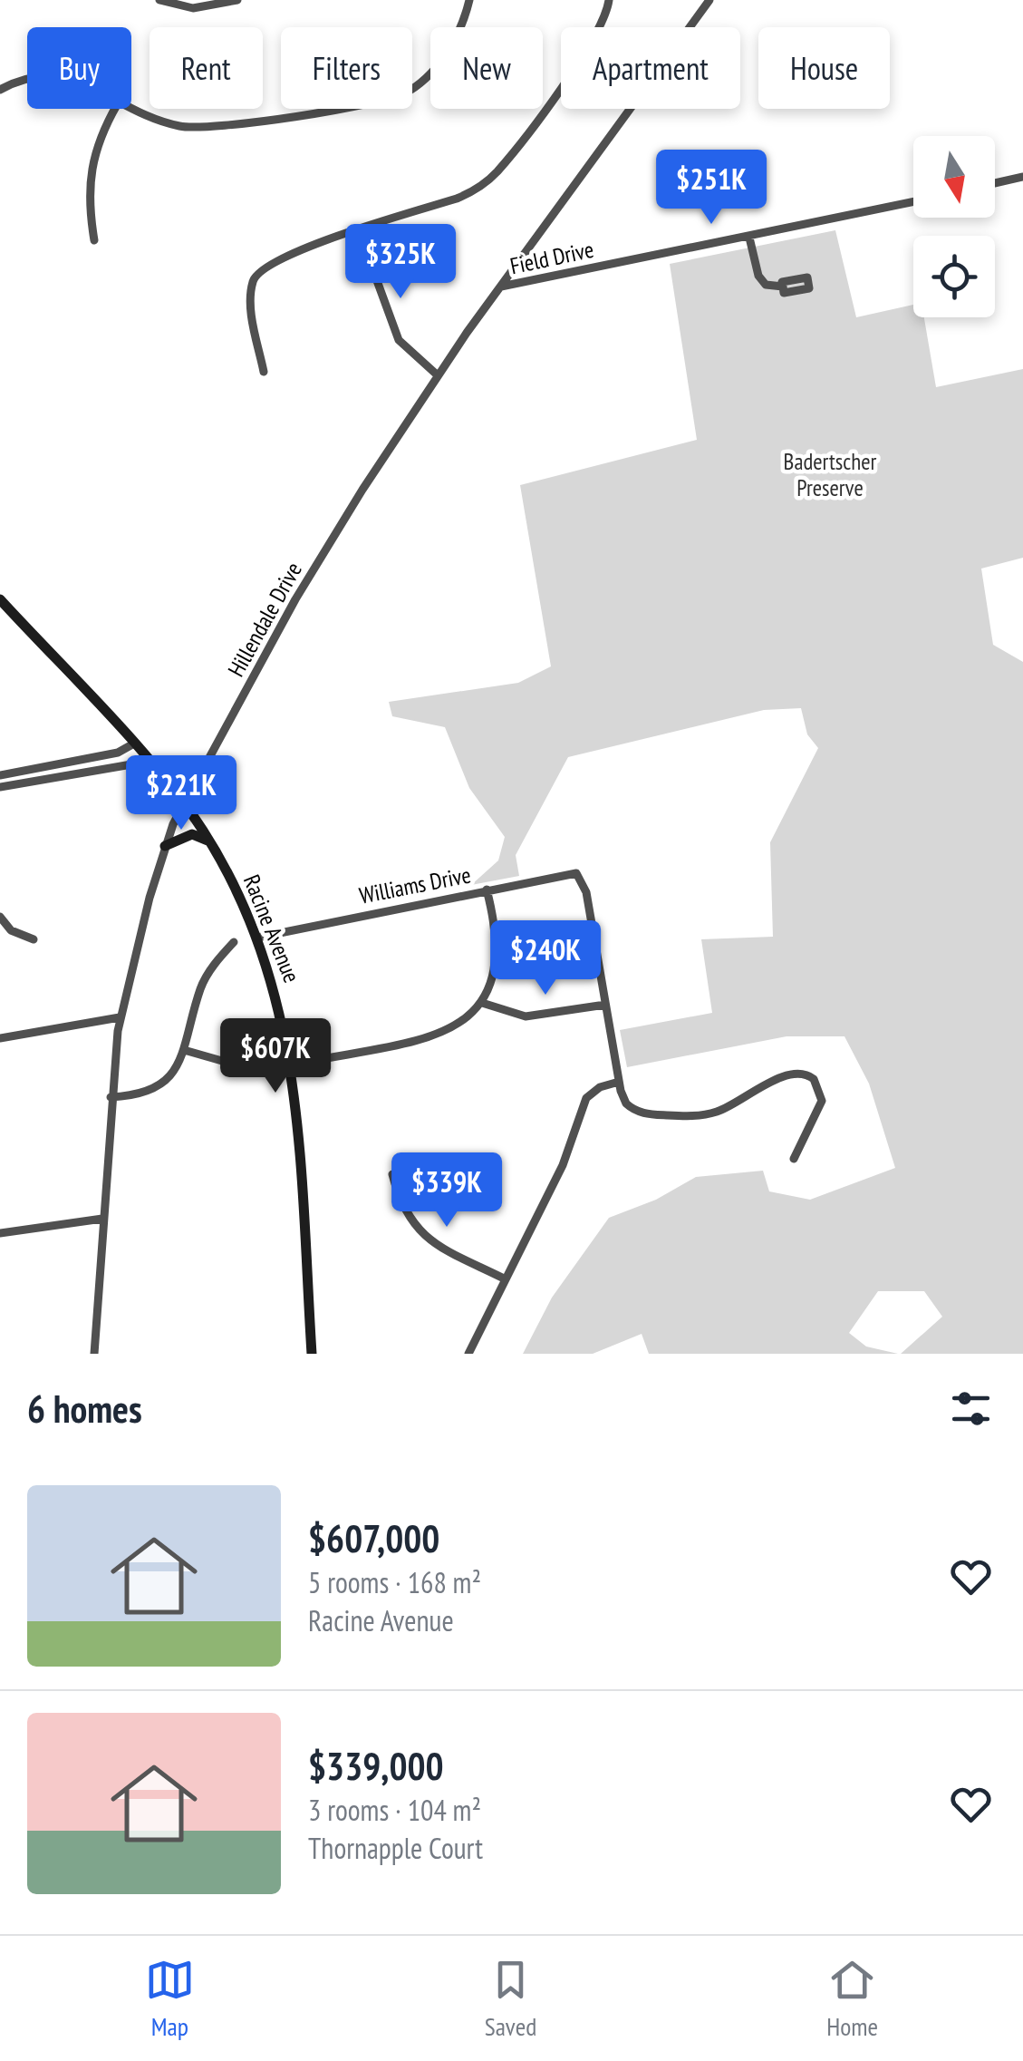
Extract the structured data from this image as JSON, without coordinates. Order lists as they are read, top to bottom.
{
  "streets": {
    "main road": ["Racine Avenue"],
    "street": ["Field Drive", "Hillendale Drive", "Williams Drive"]
  },
  "crossings": [
    ["Field Drive", "Hillendale Drive"],
    ["Hillendale Drive", "Racine Avenue"],
    ["Williams Drive", "Racine Avenue"]
  ],
  "parks": ["Badertscher Preserve"],
  "north": "bottom",
  "page": {
    "chip": [
      "Buy",
      "Rent",
      "Filters",
      "New",
      "Apartment",
      "House"
    ],
    "price": [
      "$251K",
      "$325K",
      "$221K",
      "$240K",
      "$607K",
      "$339K"
    ],
    "heading": "6 homes",
    "list": [
      {
        "name": "$607,000",
        "note": "5 rooms · 168 m² · Racine Avenue"
      },
      {
        "name": "$339,000",
        "note": "3 rooms · 104 m² · Thornapple Court"
      }
    ],
    "tabs": ["Map", "Saved", "Home"]
  }
}
